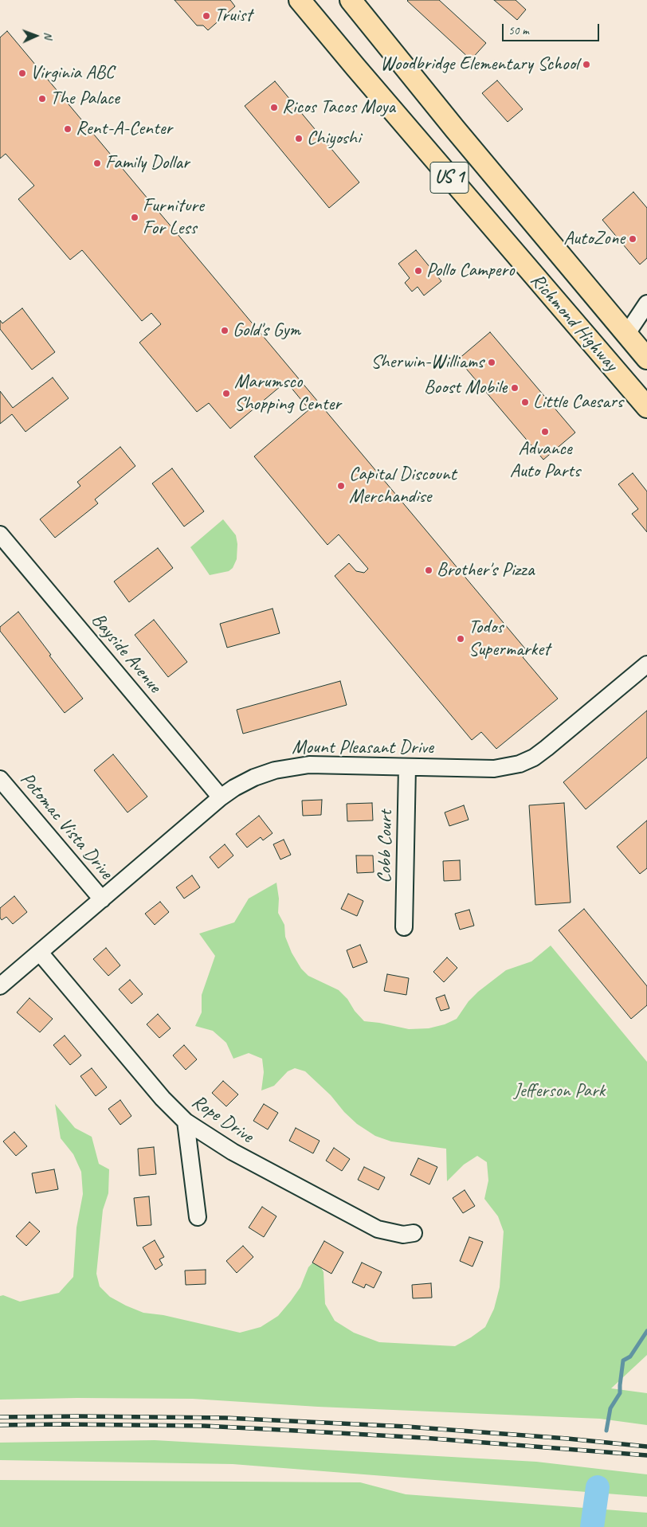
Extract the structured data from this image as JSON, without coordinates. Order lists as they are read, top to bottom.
{
  "streets": {
    "main road": ["US 1", "Richmond Highway"],
    "street": [
      "Bayside Avenue",
      "Mount Pleasant Drive",
      "Potomac Vista Drive",
      "Cobb Court",
      "Rope Drive"
    ]
  },
  "crossings": [
    ["Bayside Avenue", "Mount Pleasant Drive"],
    ["Mount Pleasant Drive", "Potomac Vista Drive"],
    ["Mount Pleasant Drive", "Cobb Court"],
    ["Mount Pleasant Drive", "Rope Drive"]
  ],
  "parks": ["Jefferson Park"],
  "places": [
    "Truist",
    "Woodbridge Elementary School",
    "Virginia ABC",
    "The Palace",
    "Ricos Tacos Moya",
    "Rent-A-Center",
    "Chiyoshi",
    "Family Dollar",
    "Furniture For Less",
    "AutoZone",
    "Pollo Campero",
    "Gold's Gym",
    "Sherwin-Williams",
    "Boost Mobile",
    "Marumsco Shopping Center",
    "Little Caesars",
    "Advance Auto Parts",
    "Capital Discount Merchandise",
    "Brother's Pizza",
    "Todos Supermarket"
  ],
  "scale_bar": "50 m",
  "north": "right"
}
